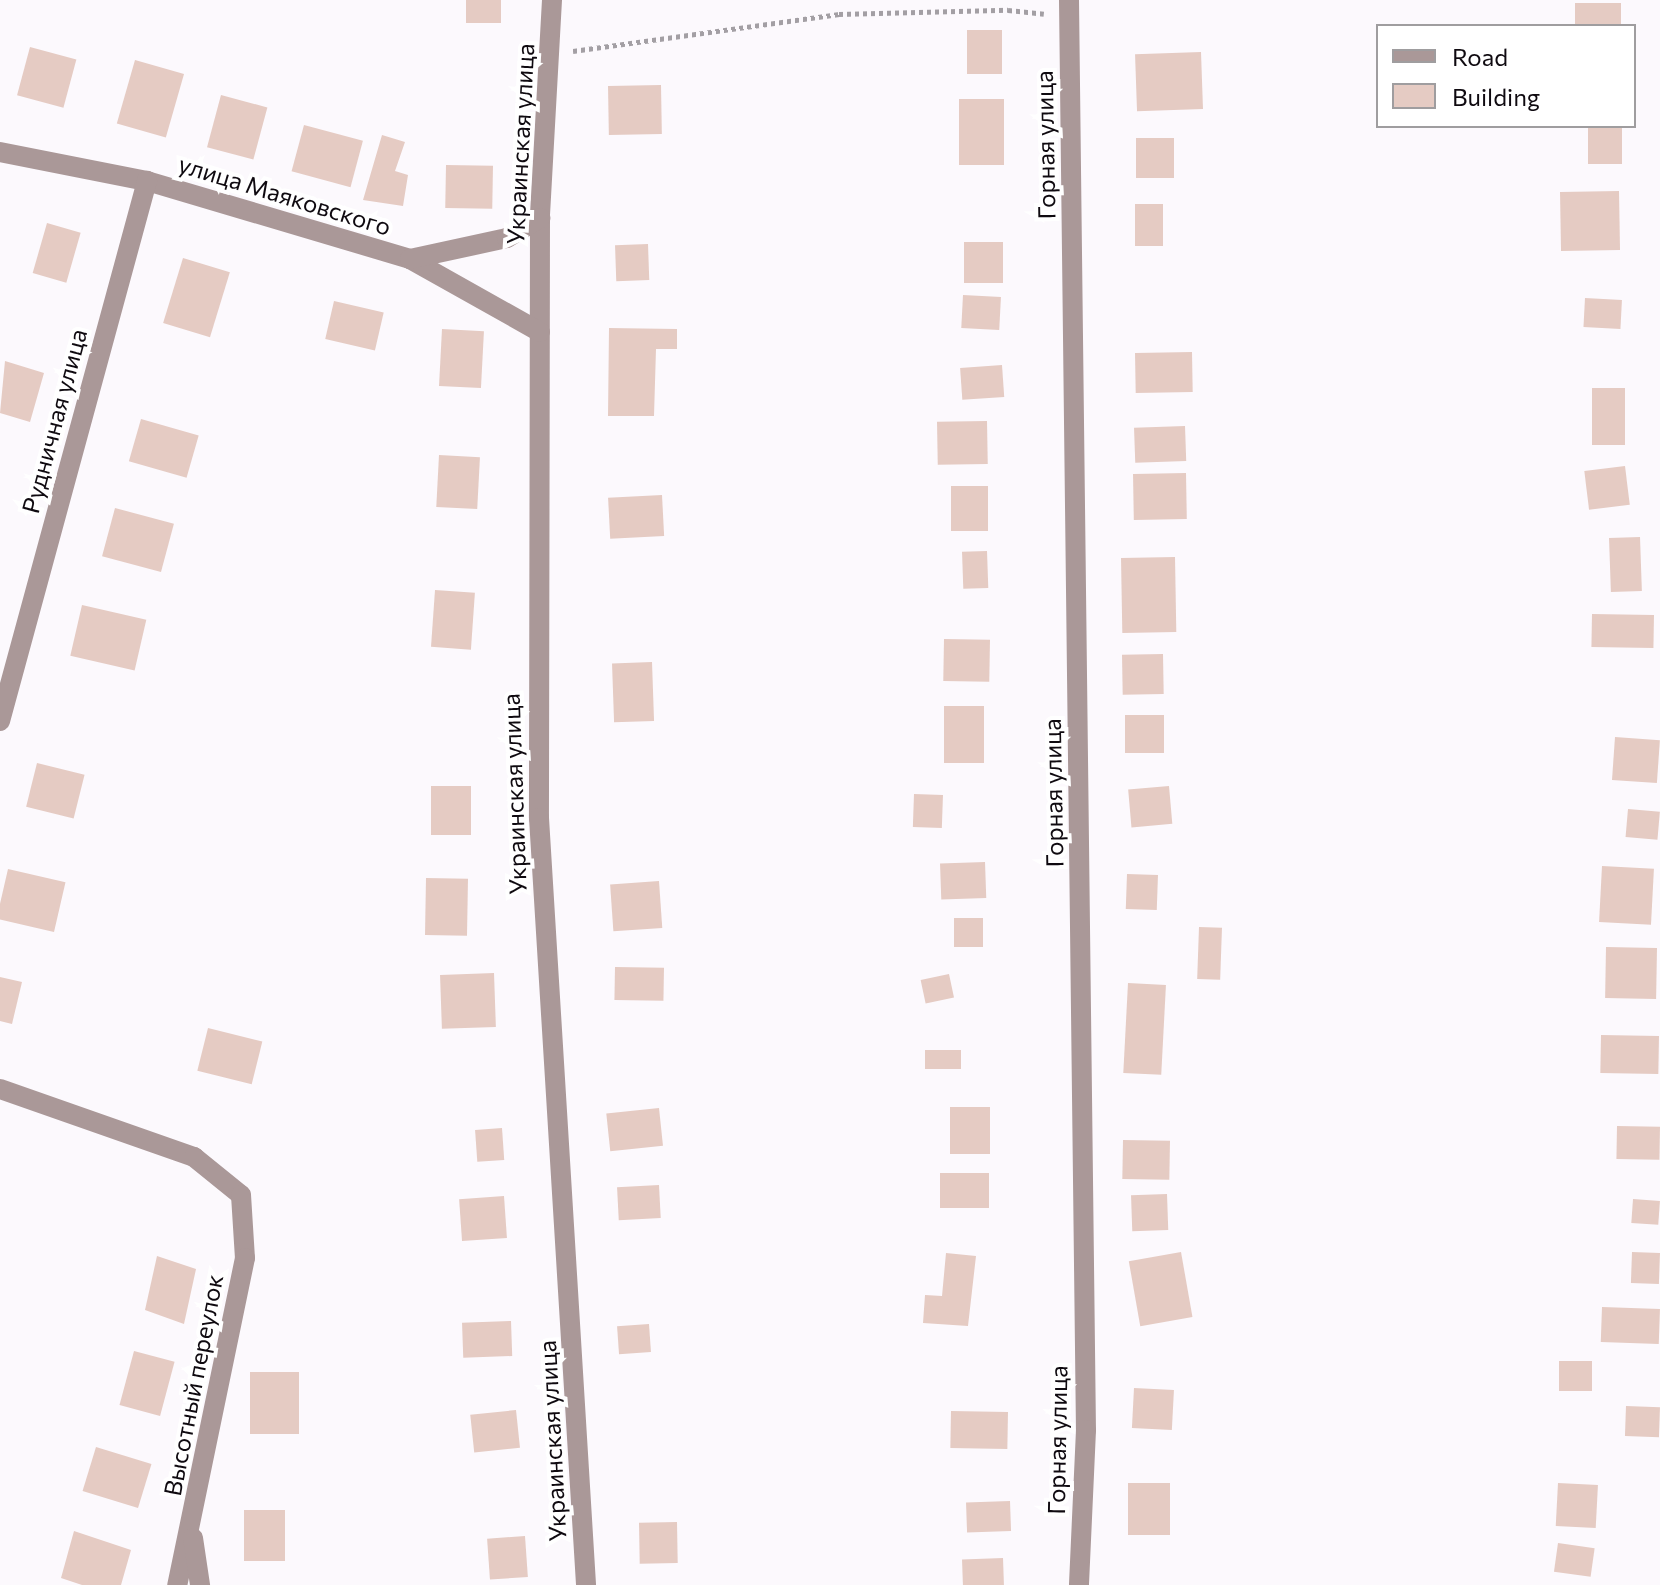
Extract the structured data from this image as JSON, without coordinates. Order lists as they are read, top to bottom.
{
  "streets": {
    "street": [
      "Украинская улица",
      "Горная улица",
      "улица Маяковского",
      "Рудничная улица",
      "Высотный переулок"
    ]
  },
  "crossings": [
    ["Украинская улица", "улица Маяковского"],
    ["улица Маяковского", "Рудничная улица"]
  ],
  "legend": ["Road", "Building"]
}
